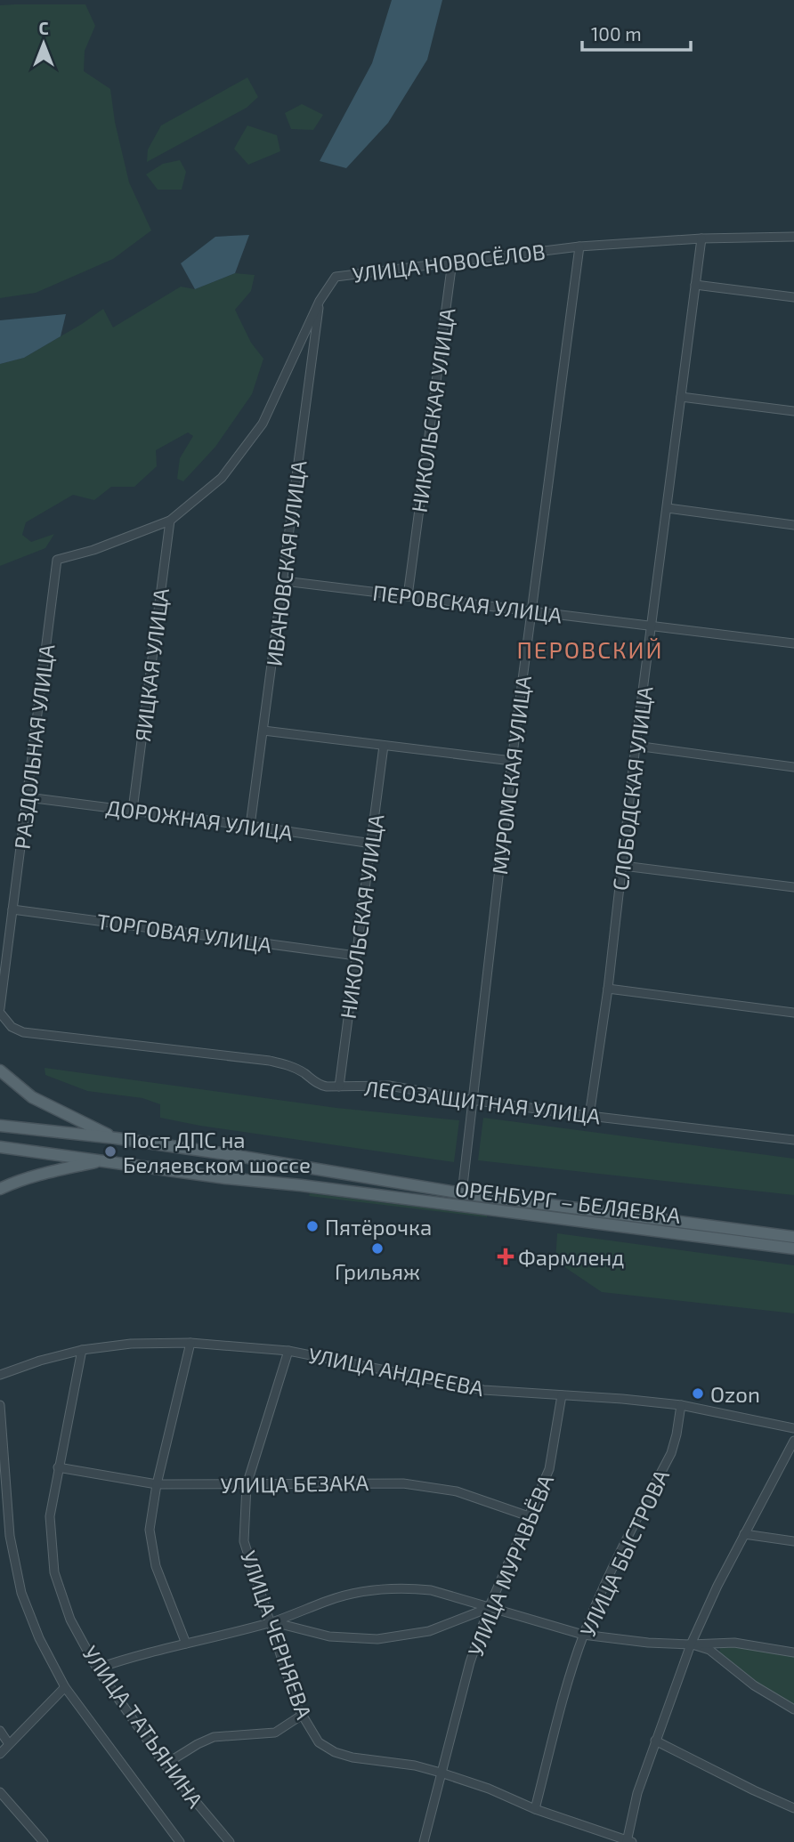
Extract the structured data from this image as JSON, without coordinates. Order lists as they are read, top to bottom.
{
  "streets": {
    "main road": ["ОРЕНБУРГ – БЕЛЯЕВКА"],
    "street": [
      "УЛИЦА НОВОСЁЛОВ",
      "НИКОЛЬСКАЯ УЛИЦА",
      "ИВАНОВСКАЯ УЛИЦА",
      "ПЕРОВСКАЯ УЛИЦА",
      "ЯИЦКАЯ УЛИЦА",
      "РАЗДОЛЬНАЯ УЛИЦА",
      "МУРОМСКАЯ УЛИЦА",
      "СЛОБОДСКАЯ УЛИЦА",
      "ДОРОЖНАЯ УЛИЦА",
      "ТОРГОВАЯ УЛИЦА",
      "ЛЕСОЗАЩИТНАЯ УЛИЦА",
      "УЛИЦА АНДРЕЕВА",
      "УЛИЦА БЕЗАКА",
      "УЛИЦА БЫСТРОВА",
      "УЛИЦА МУРАВЬЁВА",
      "УЛИЦА ЧЕРНЯЕВА",
      "УЛИЦА ТАТЬЯНИНА"
    ]
  },
  "crossings": [
    ["УЛИЦА НОВОСЁЛОВ", "НИКОЛЬСКАЯ УЛИЦА"],
    ["УЛИЦА НОВОСЁЛОВ", "ИВАНОВСКАЯ УЛИЦА"],
    ["УЛИЦА НОВОСЁЛОВ", "ЯИЦКАЯ УЛИЦА"],
    ["УЛИЦА НОВОСЁЛОВ", "РАЗДОЛЬНАЯ УЛИЦА"],
    ["УЛИЦА НОВОСЁЛОВ", "МУРОМСКАЯ УЛИЦА"],
    ["УЛИЦА НОВОСЁЛОВ", "СЛОБОДСКАЯ УЛИЦА"],
    ["НИКОЛЬСКАЯ УЛИЦА", "ПЕРОВСКАЯ УЛИЦА"],
    ["НИКОЛЬСКАЯ УЛИЦА", "ДОРОЖНАЯ УЛИЦА"],
    ["НИКОЛЬСКАЯ УЛИЦА", "ТОРГОВАЯ УЛИЦА"],
    ["НИКОЛЬСКАЯ УЛИЦА", "ЛЕСОЗАЩИТНАЯ УЛИЦА"],
    ["ИВАНОВСКАЯ УЛИЦА", "ПЕРОВСКАЯ УЛИЦА"],
    ["ИВАНОВСКАЯ УЛИЦА", "ДОРОЖНАЯ УЛИЦА"],
    ["ПЕРОВСКАЯ УЛИЦА", "МУРОМСКАЯ УЛИЦА"],
    ["ПЕРОВСКАЯ УЛИЦА", "СЛОБОДСКАЯ УЛИЦА"],
    ["ЯИЦКАЯ УЛИЦА", "ДОРОЖНАЯ УЛИЦА"],
    ["РАЗДОЛЬНАЯ УЛИЦА", "ДОРОЖНАЯ УЛИЦА"],
    ["РАЗДОЛЬНАЯ УЛИЦА", "ТОРГОВАЯ УЛИЦА"],
    ["РАЗДОЛЬНАЯ УЛИЦА", "ЛЕСОЗАЩИТНАЯ УЛИЦА"],
    ["МУРОМСКАЯ УЛИЦА", "ЛЕСОЗАЩИТНАЯ УЛИЦА"],
    ["МУРОМСКАЯ УЛИЦА", "ОРЕНБУРГ – БЕЛЯЕВКА"],
    ["СЛОБОДСКАЯ УЛИЦА", "ЛЕСОЗАЩИТНАЯ УЛИЦА"],
    ["УЛИЦА АНДРЕЕВА", "УЛИЦА БЫСТРОВА"],
    ["УЛИЦА АНДРЕЕВА", "УЛИЦА МУРАВЬЁВА"],
    ["УЛИЦА АНДРЕЕВА", "УЛИЦА ЧЕРНЯЕВА"],
    ["УЛИЦА АНДРЕЕВА", "УЛИЦА ТАТЬЯНИНА"],
    ["УЛИЦА БЕЗАКА", "УЛИЦА МУРАВЬЁВА"],
    ["УЛИЦА БЕЗАКА", "УЛИЦА ЧЕРНЯЕВА"],
    ["УЛИЦА БЕЗАКА", "УЛИЦА ТАТЬЯНИНА"],
    ["УЛИЦА БЫСТРОВА", "УЛИЦА ЧЕРНЯЕВА"],
    ["УЛИЦА МУРАВЬЁВА", "УЛИЦА ЧЕРНЯЕВА"]
  ],
  "districts": ["ПЕРОВСКИЙ"],
  "places": {
    "other": [
      "Пост ДПС на Беляевском шоссе",
      "Пятёрочка",
      "Грильяж",
      "Ozon"
    ],
    "health": ["Фармленд"]
  },
  "scale_bar": "100 m",
  "north": "top"
}
